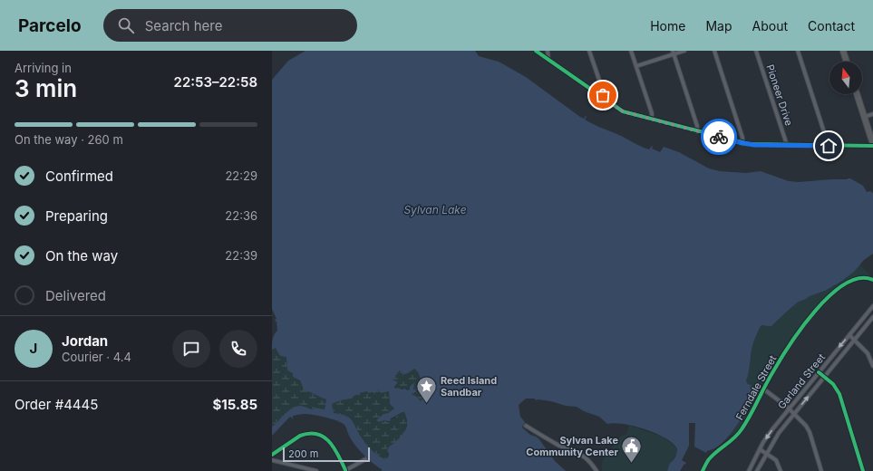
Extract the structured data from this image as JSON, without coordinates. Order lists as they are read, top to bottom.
{
  "streets": {
    "street": ["Pioneer Drive", "Garland Street", "Ferndale Street"]
  },
  "water": ["Sylvan Lake"],
  "places": {
    "place": ["Reed Island Sandbar"],
    "public building": ["Sylvan Lake Community Center"]
  },
  "scale_bar": "200 m",
  "north": "top",
  "page": {
    "header": "Parcelo",
    "search": "Search here",
    "nav": [
      "Home",
      "Map",
      "About",
      "Contact"
    ],
    "heading": ["3 min", "Arriving in", "22:53–22:58"],
    "panel": [
      "Jordan",
      "Courier · 4.4",
      "Order #4445",
      "$15.85"
    ],
    "bar": "On the way · 260 m",
    "list": [
      ["Confirmed", "22:29"],
      ["Preparing", "22:36"],
      ["On the way", "22:39"],
      "Delivered"
    ],
    "round": "J",
    "scale": "200 m"
  }
}
